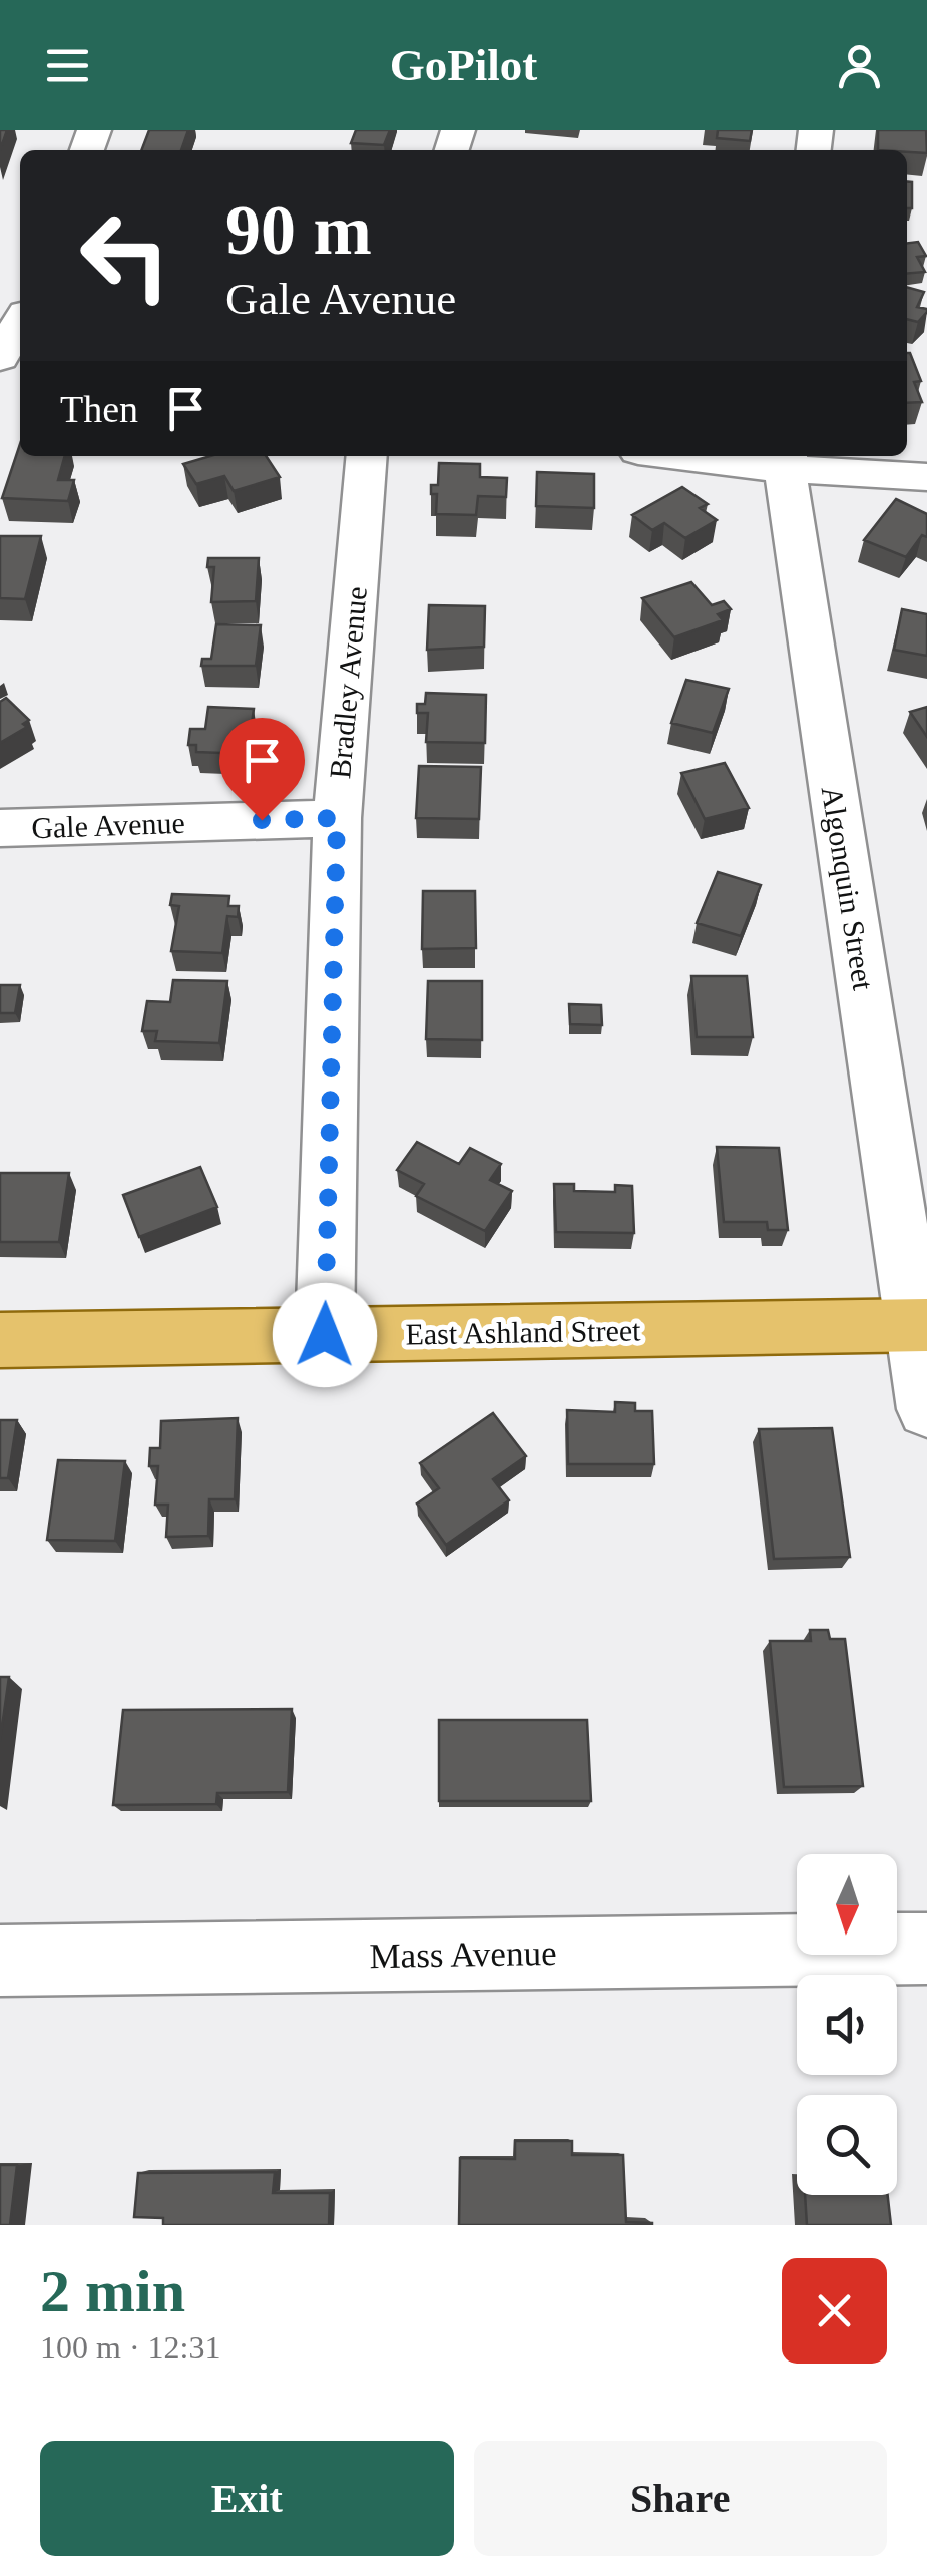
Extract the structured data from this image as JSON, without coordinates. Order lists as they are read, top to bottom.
{
  "streets": {
    "main road": ["East Ashland Street"],
    "street": [
      "Bradley Avenue",
      "Gale Avenue",
      "Algonquin Street",
      "Mass Avenue"
    ]
  },
  "crossings": [
    ["Bradley Avenue", "Gale Avenue"],
    ["Bradley Avenue", "East Ashland Street"],
    ["Algonquin Street", "East Ashland Street"]
  ],
  "north": "bottom",
  "page": {
    "header": "GoPilot",
    "turn": ["90 m", "Gale Avenue"],
    "then": "Then",
    "heading": ["2 min", "100 m · 12:31"],
    "buttons": ["Exit", "Share"]
  }
}
